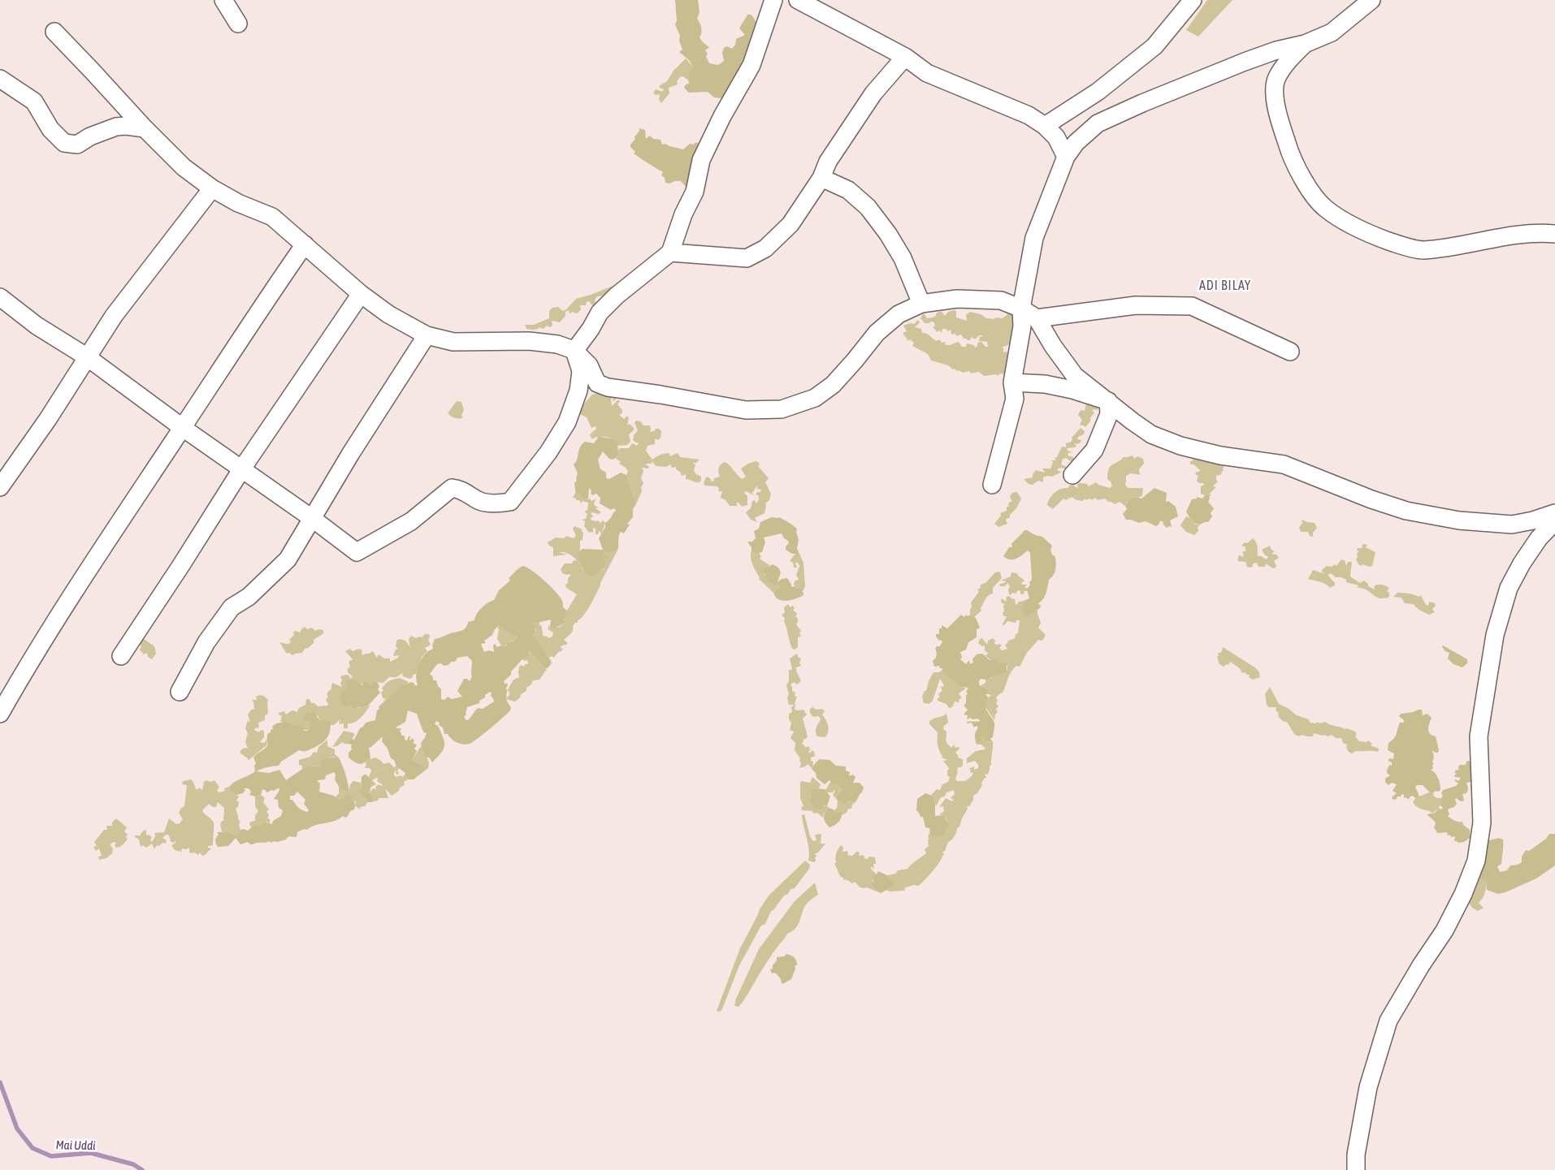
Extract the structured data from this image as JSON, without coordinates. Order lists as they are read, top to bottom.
{
  "districts": ["ADI BILAY"],
  "water": ["Mai Uddi"]
}
